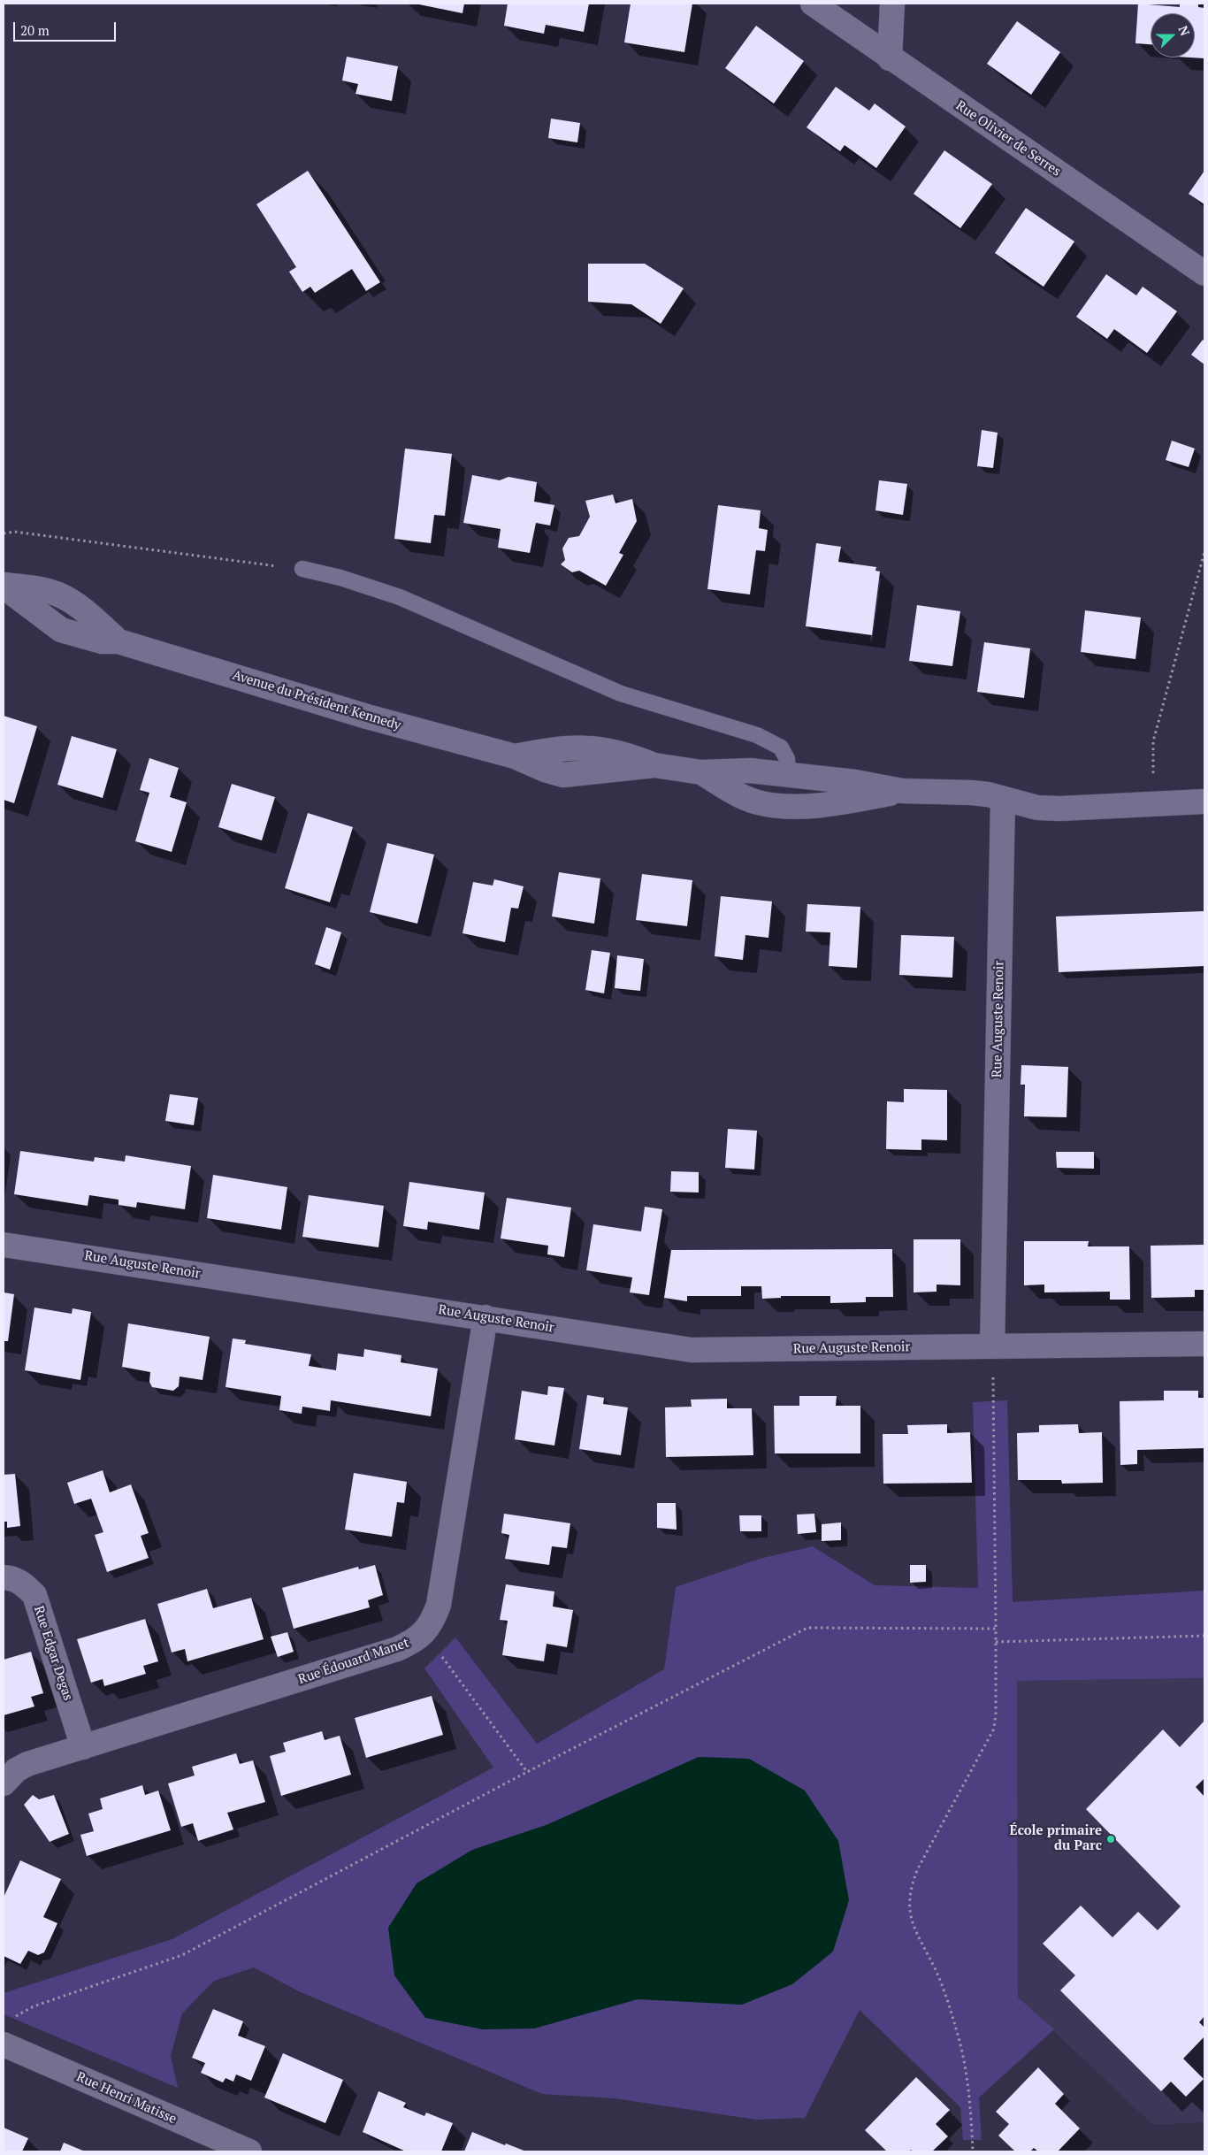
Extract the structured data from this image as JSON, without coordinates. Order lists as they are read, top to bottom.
{
  "streets": {
    "street": [
      "Rue Olivier de Serres",
      "Avenue du Président Kennedy",
      "Rue Auguste Renoir",
      "Rue Edgar Degas",
      "Rue Édouard Manet",
      "Rue Henri Matisse"
    ]
  },
  "crossings": [
    ["Avenue du Président Kennedy", "Rue Auguste Renoir"],
    ["Rue Auguste Renoir", "Rue Édouard Manet"],
    ["Rue Edgar Degas", "Rue Édouard Manet"]
  ],
  "places": ["École primaire du Parc"],
  "scale_bar": "20 m",
  "north": "right"
}
